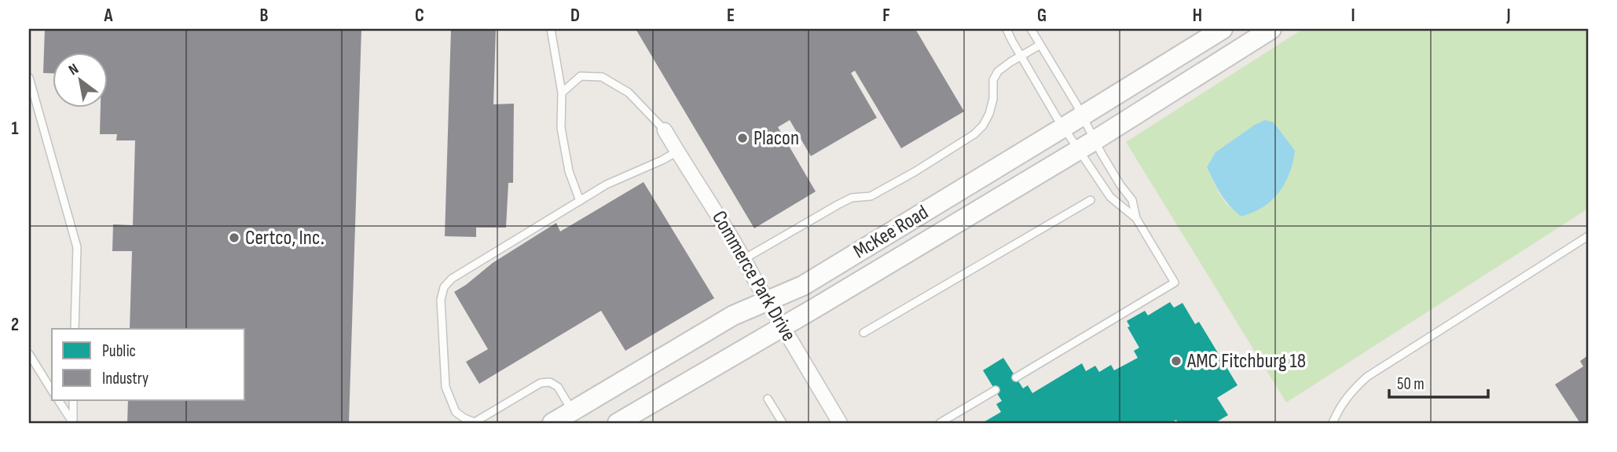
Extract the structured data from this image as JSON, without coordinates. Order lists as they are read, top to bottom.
{
  "streets": {
    "main road": ["McKee Road"],
    "street": ["Commerce Park Drive"]
  },
  "crossings": [
    ["McKee Road", "Commerce Park Drive"]
  ],
  "places": ["Placon", "Certco, Inc.", "AMC Fitchburg 18"],
  "legend": ["Public", "Industry"],
  "scale_bar": "50 m",
  "north": "top left",
  "grid": {
    "columns": [
      "A",
      "B",
      "C",
      "D",
      "E",
      "F",
      "G",
      "H",
      "I",
      "J"
    ],
    "rows": ["1", "2"]
  }
}
